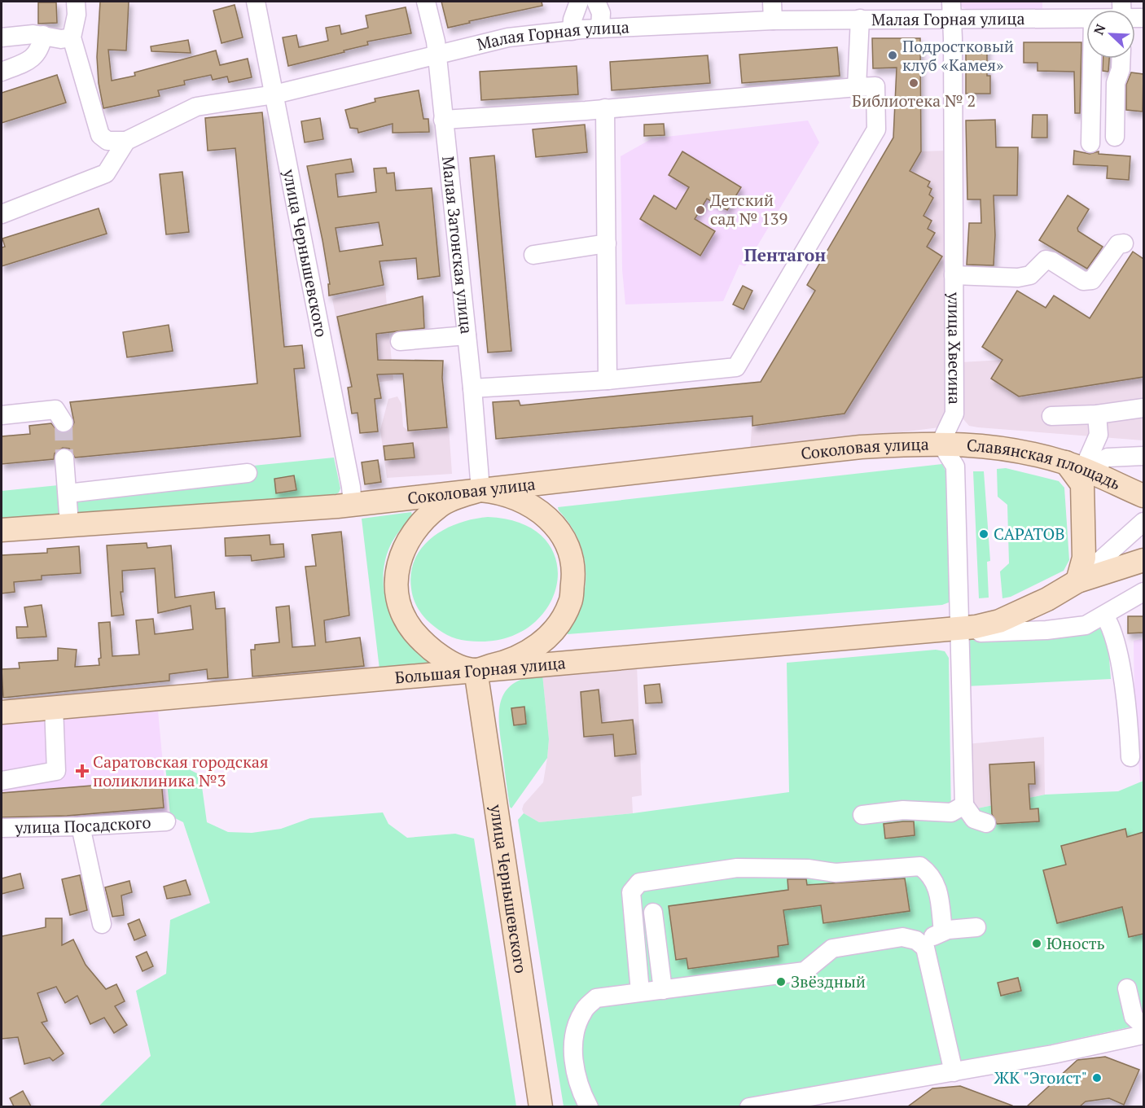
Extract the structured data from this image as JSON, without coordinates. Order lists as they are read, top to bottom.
{
  "streets": {
    "main road": [
      "улица Чернышевского",
      "Соколовая улица",
      "Славянская площадь",
      "Большая Горная улица"
    ],
    "street": [
      "Малая Горная улица",
      "Малая Затонская улица",
      "улица Хвесина",
      "улица Посадского"
    ]
  },
  "crossings": [
    ["Малая Горная улица", "Малая Затонская улица"],
    ["Малая Горная улица", "улица Чернышевского"],
    ["Малая Горная улица", "улица Хвесина"],
    ["Малая Затонская улица", "Соколовая улица"],
    ["улица Чернышевского", "Соколовая улица"],
    ["улица Чернышевского", "Большая Горная улица"],
    ["улица Хвесина", "Соколовая улица"],
    ["улица Хвесина", "Славянская площадь"],
    ["Соколовая улица", "Славянская площадь"]
  ],
  "districts": ["Пентагон"],
  "places": {
    "other": [
      "Подростковый клуб «Камея»",
      "Библиотека № 2",
      "Детский сад № 139",
      "САРАТОВ",
      "Юность",
      "Звёздный",
      "ЖК \"Эгоист\""
    ],
    "health": ["Саратовская городская поликлиника №3"]
  },
  "north": "top left"
}
